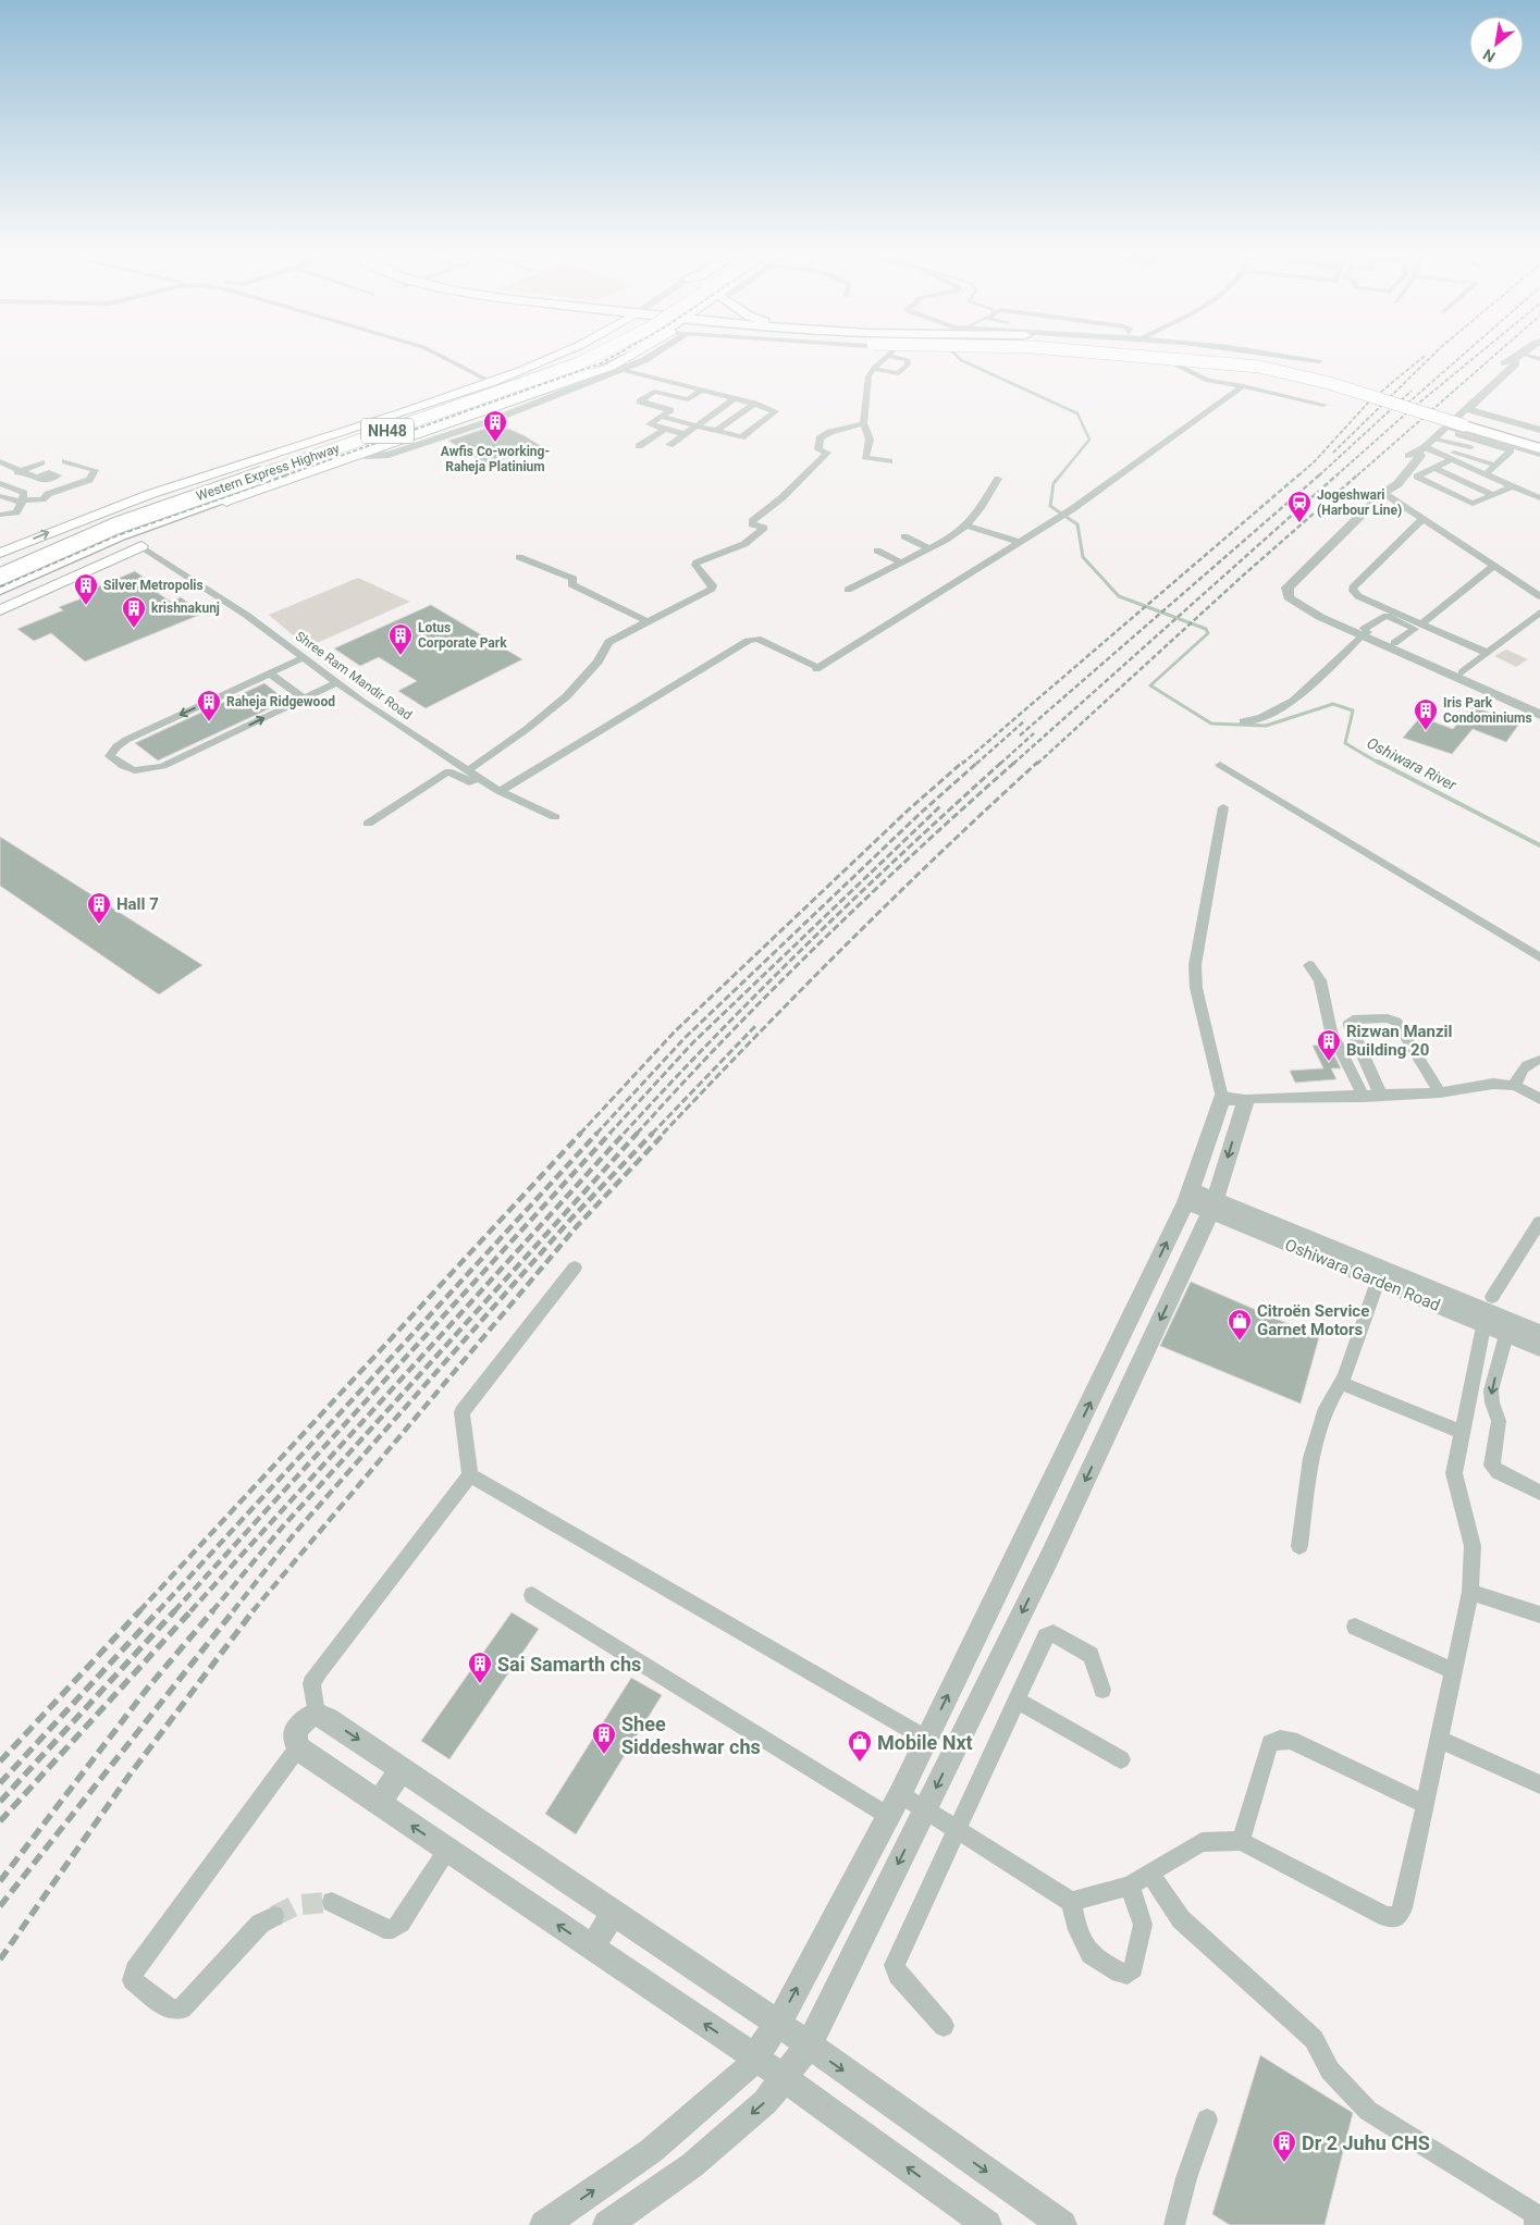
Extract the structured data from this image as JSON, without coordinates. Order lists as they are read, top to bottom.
{
  "streets": {
    "main road": ["NH48", "Western Express Highway"],
    "street": ["Shree Ram Mandir Road", "Oshiwara Garden Road"]
  },
  "water": ["Oshiwara River"],
  "places": {
    "building": [
      "Awfis Co-working- Raheja Platinium",
      "Silver Metropolis",
      "krishnakunj",
      "Lotus Corporate Park",
      "Raheja Ridgewood",
      "Iris Park Condominiums",
      "Hall 7",
      "Rizwan Manzil Building 20",
      "Sai Samarth chs",
      "Shee Siddeshwar chs",
      "Dr 2 Juhu CHS"
    ],
    "station": ["Jogeshwari (Harbour Line)"],
    "shop": ["Citroën Service Garnet Motors", "Mobile Nxt"]
  },
  "north": "bottom left"
}
